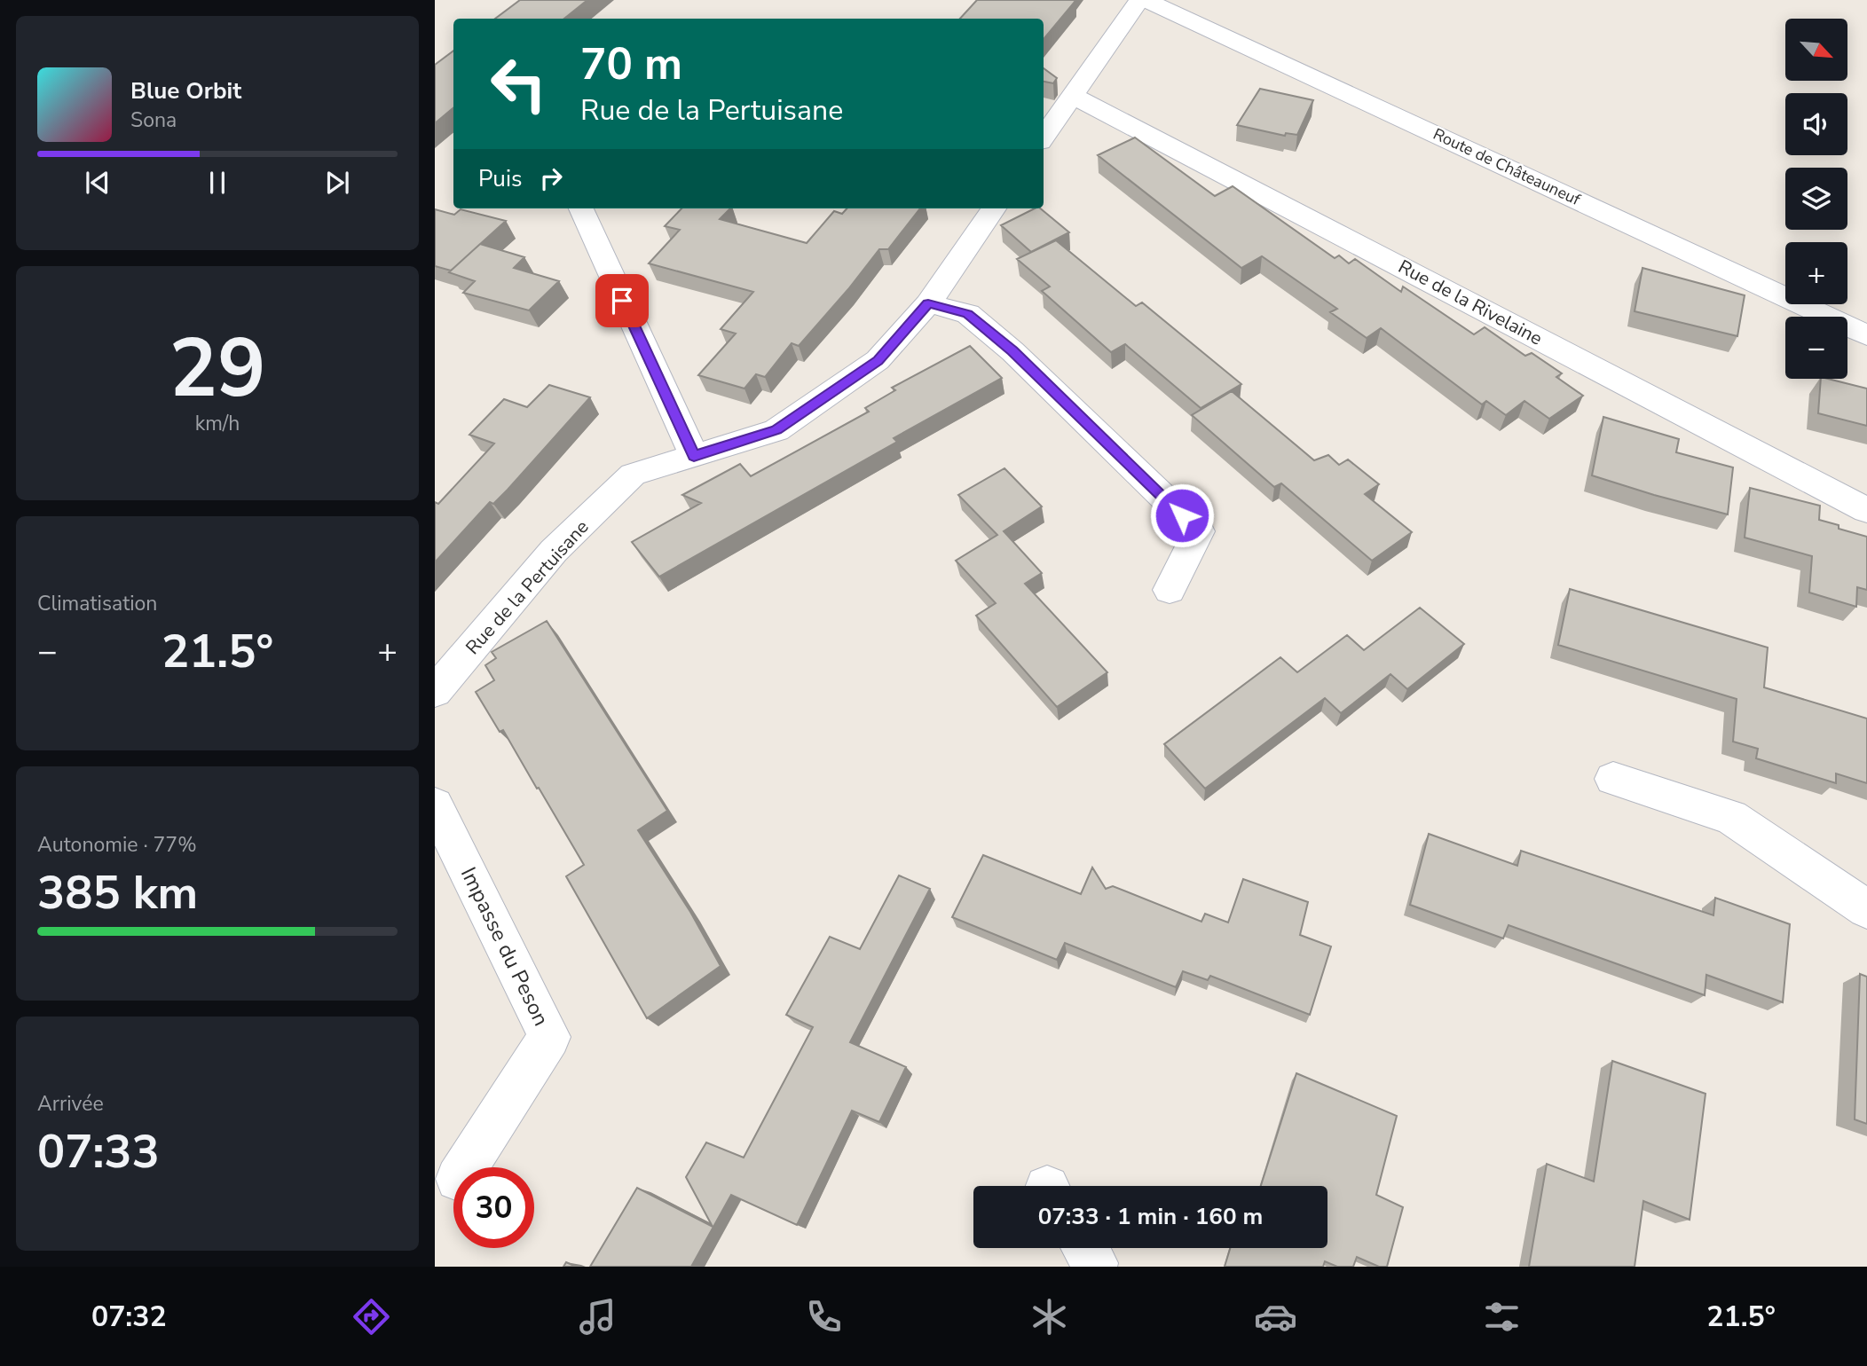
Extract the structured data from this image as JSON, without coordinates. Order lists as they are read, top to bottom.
{
  "streets": {
    "street": [
      "Route de Châteauneuf",
      "Rue de la Rivelaine",
      "Rue de la Pertuisane",
      "Impasse du Peson"
    ]
  },
  "north": "bottom right",
  "page": {
    "map_buttons": ["+", "−"],
    "turn": ["70 m", "Rue de la Pertuisane"],
    "song": ["Blue Orbit", "Sona"],
    "then": "Puis",
    "tile": [
      ["29", "km/h"],
      "Climatisation",
      ["Autonomie · 77%", "385 km"],
      ["Arrivée", "07:33"]
    ],
    "heat": ["−", "21.5°", "+"],
    "limit": "30",
    "trip": "07:33 · 1 min · 160 m",
    "tabs": ["07:32", "21.5°"]
  }
}
